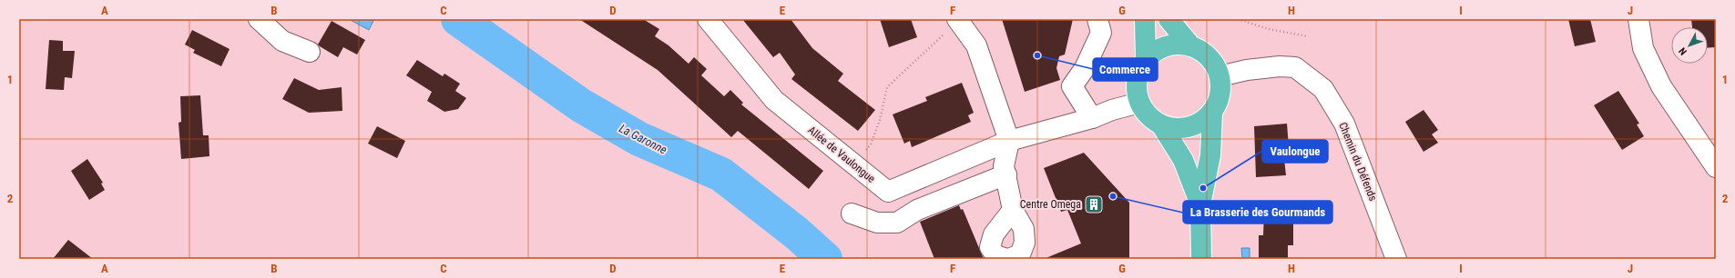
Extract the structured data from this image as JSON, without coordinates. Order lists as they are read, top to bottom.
{
  "streets": {
    "street": ["Allée de Vaulongue", "Chemin du Défends"]
  },
  "crossings": [
    ["Allée de Vaulongue", "Chemin du Défends"]
  ],
  "water": ["La Garonne"],
  "places": {
    "other": ["Commerce", "Vaulongue", "La Brasserie des Gourmands"],
    "building": ["Centre Omega"]
  },
  "north": "bottom left",
  "grid": {
    "columns": [
      "A",
      "B",
      "C",
      "D",
      "E",
      "F",
      "G",
      "H",
      "I",
      "J"
    ],
    "rows": ["1", "2"]
  }
}
